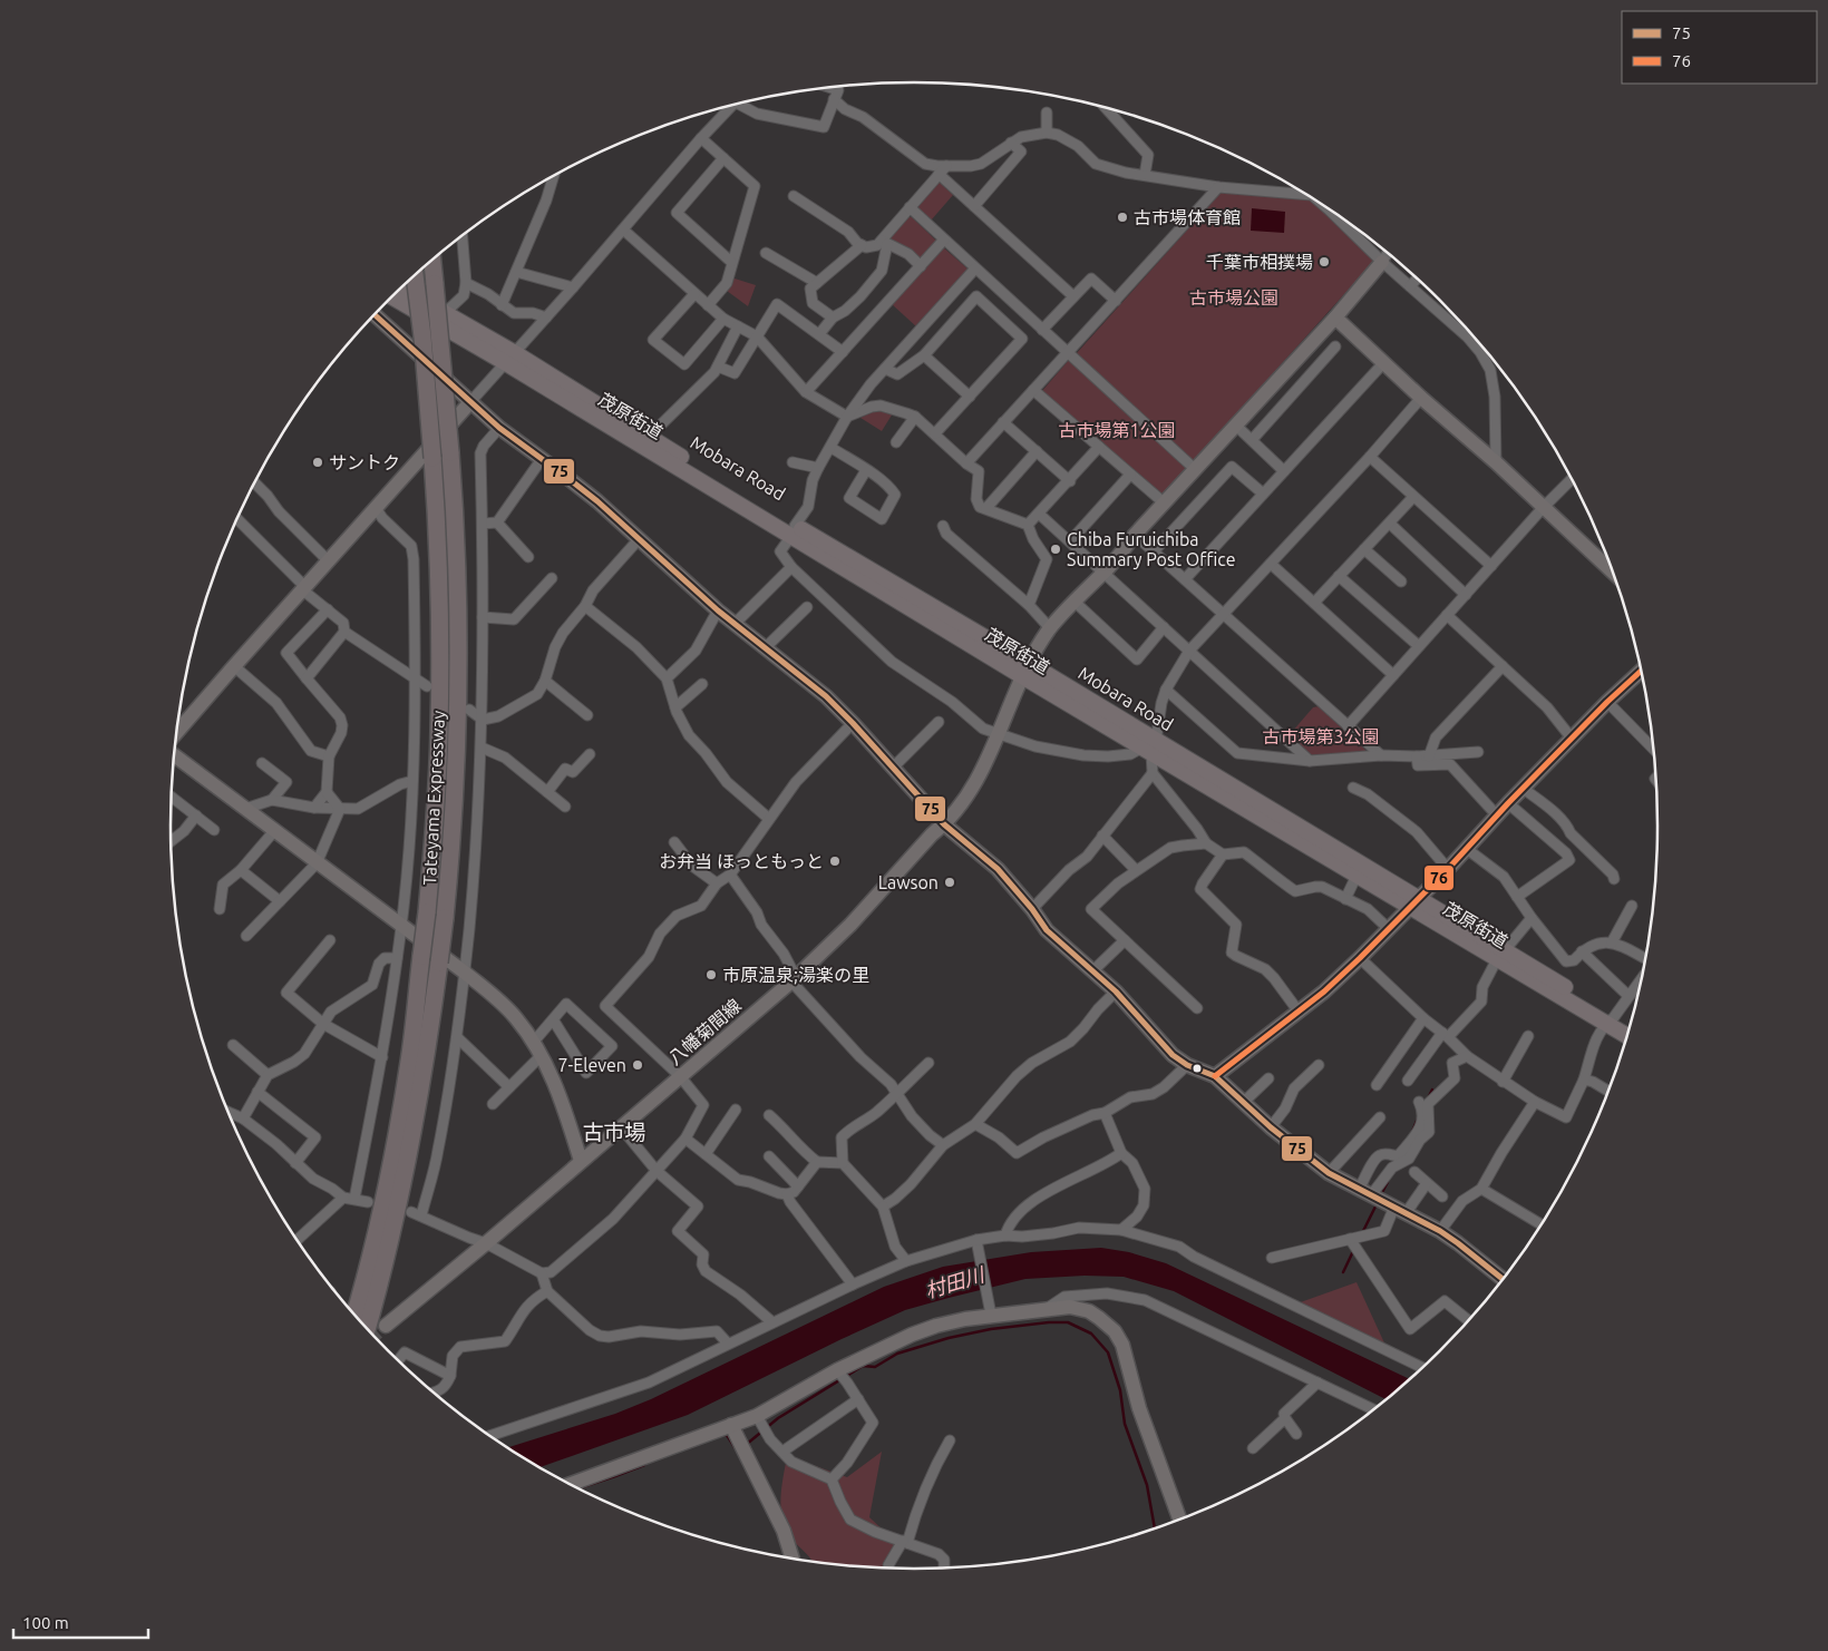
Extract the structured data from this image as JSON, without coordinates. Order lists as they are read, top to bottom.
{
  "streets": {
    "highway": ["Tateyama Expressway"],
    "main road": ["茂原街道", "Mobara Road"],
    "street": ["八幡菊間線"]
  },
  "crossings": [
    ["茂原街道", "Mobara Road"],
    ["Mobara Road", "八幡菊間線"]
  ],
  "districts": ["古市場"],
  "water": ["村田川"],
  "parks": ["古市場公園", "古市場第1公園", "古市場第3公園"],
  "places": [
    "古市場体育館",
    "千葉市相撲場",
    "サントク",
    "Chiba Furuichiba Summary Post Office",
    "お弁当 ほっともっと",
    "Lawson",
    "市原温泉;湯楽の里",
    "7-Eleven"
  ],
  "lines": ["transit line 75", "transit line 76"],
  "legend": ["75", "76"],
  "scale_bar": "100 m"
}
